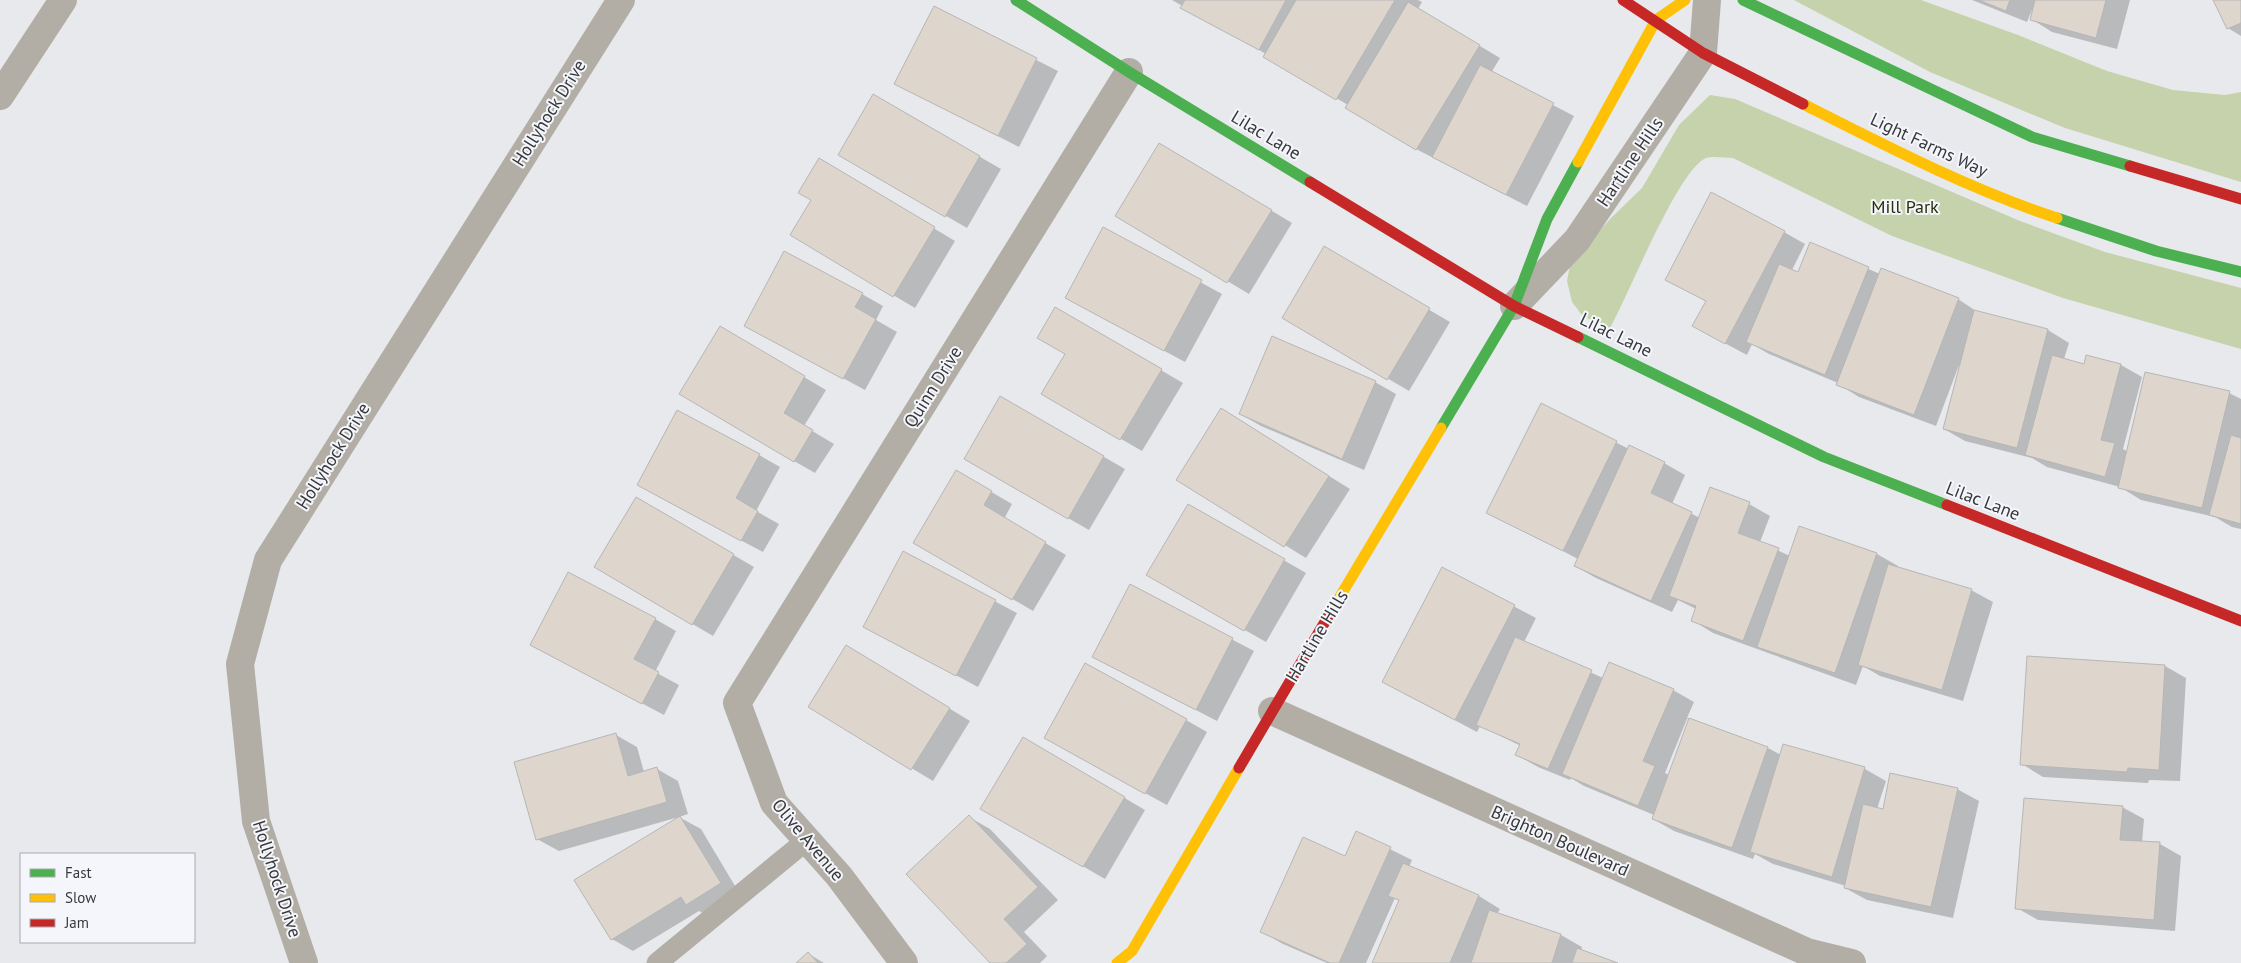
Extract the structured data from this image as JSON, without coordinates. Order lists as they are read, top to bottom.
{
  "streets": {
    "street": [
      "Hollyhock Drive",
      "Lilac Lane",
      "Light Farms Way",
      "Hartline Hills",
      "Quinn Drive",
      "Olive Avenue",
      "Brighton Boulevard"
    ]
  },
  "crossings": [
    ["Lilac Lane", "Hartline Hills"],
    ["Lilac Lane", "Quinn Drive"],
    ["Light Farms Way", "Hartline Hills"],
    ["Hartline Hills", "Brighton Boulevard"],
    ["Quinn Drive", "Olive Avenue"]
  ],
  "parks": ["Mill Park"],
  "legend": ["Fast", "Slow", "Jam"]
}
